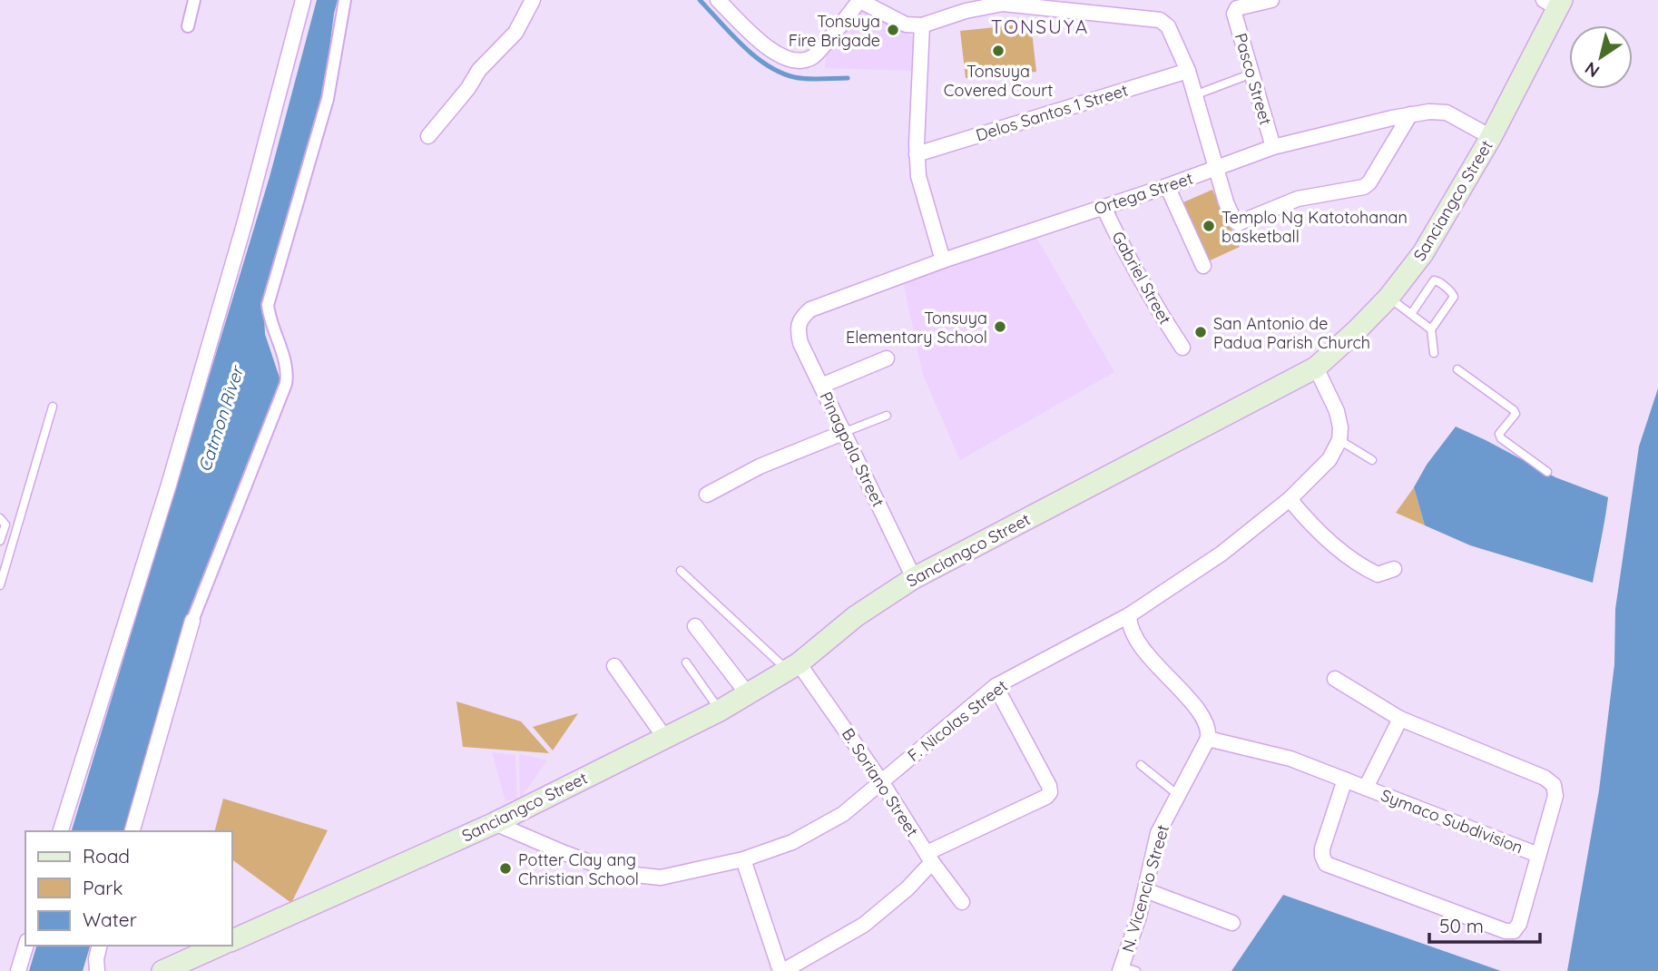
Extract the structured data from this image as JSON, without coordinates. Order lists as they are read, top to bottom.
{
  "streets": {
    "main road": ["Sanciangco Street"],
    "street": [
      "Pasco Street",
      "Delos Santos 1 Street",
      "Ortega Street",
      "Gabriel Street",
      "Pinagpala Street",
      "F. Nicolas Street",
      "B. Soriano Street",
      "Symaco Subdivision",
      "N. Vicencio Street"
    ]
  },
  "crossings": [
    ["Pasco Street", "Ortega Street"],
    ["Ortega Street", "Sanciangco Street"],
    ["Ortega Street", "Gabriel Street"],
    ["Ortega Street", "Pinagpala Street"],
    ["Sanciangco Street", "Pinagpala Street"],
    ["Sanciangco Street", "F. Nicolas Street"],
    ["Sanciangco Street", "B. Soriano Street"],
    ["F. Nicolas Street", "B. Soriano Street"],
    ["Symaco Subdivision", "N. Vicencio Street"]
  ],
  "districts": ["TONSUYA"],
  "water": ["Catmon River"],
  "places": [
    "Tonsuya Fire Brigade",
    "Tonsuya Covered Court",
    "Templo Ng Katotohanan basketball",
    "Tonsuya Elementary School",
    "San Antonio de Padua Parish Church",
    "Potter Clay ang Christian School"
  ],
  "legend": ["Road", "Park", "Water"],
  "scale_bar": "50 m",
  "north": "bottom left"
}
